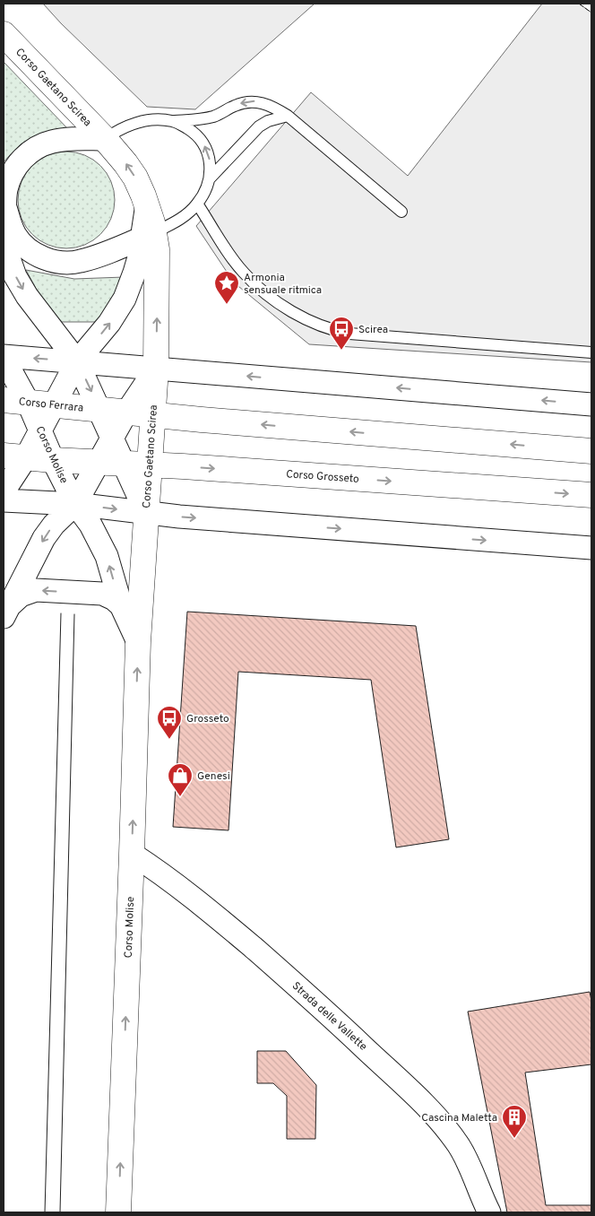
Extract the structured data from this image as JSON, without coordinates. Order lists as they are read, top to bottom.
{
  "streets": {
    "street": [
      "Corso Gaetano Scirea",
      "Corso Ferrara",
      "Corso Molise",
      "Corso Grosseto",
      "Strada delle Vallette"
    ]
  },
  "crossings": [
    ["Corso Gaetano Scirea", "Corso Ferrara"],
    ["Corso Gaetano Scirea", "Corso Molise"],
    ["Corso Gaetano Scirea", "Corso Grosseto"],
    ["Corso Ferrara", "Corso Molise"],
    ["Corso Molise", "Corso Grosseto"],
    ["Corso Molise", "Strada delle Vallette"]
  ],
  "places": {
    "place": ["Armonia sensuale ritmica"],
    "bus stop": ["Scirea", "Grosseto"],
    "shop": ["Genesi"],
    "building": ["Cascina Maletta"]
  }
}
